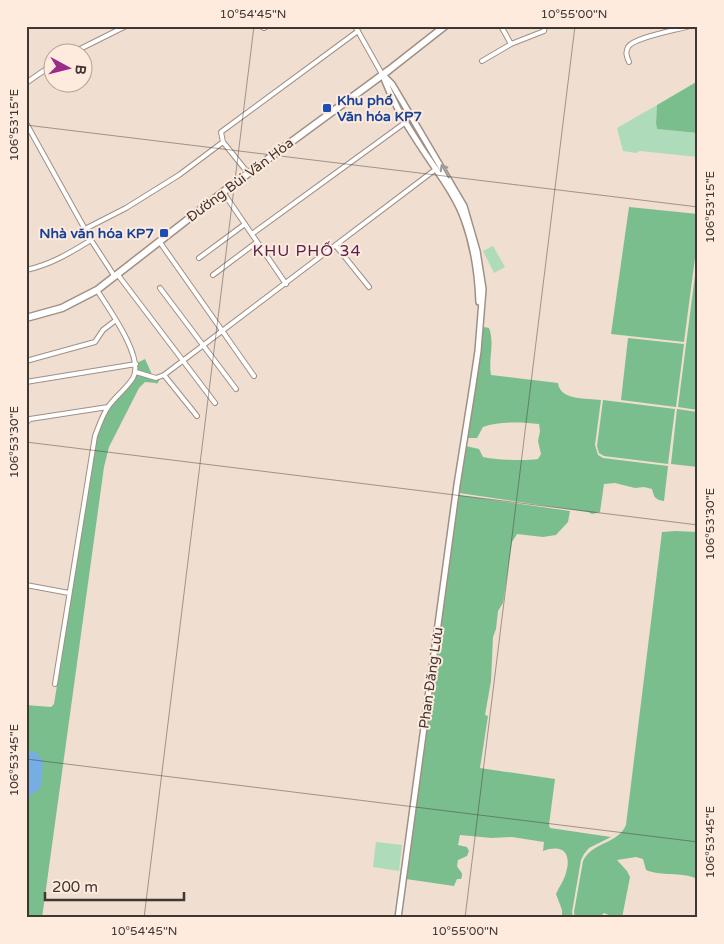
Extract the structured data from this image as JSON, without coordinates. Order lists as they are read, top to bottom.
{
  "streets": {
    "main road": ["Đường Bùi Văn Hòa"],
    "street": ["Phan Đăng Lưu"]
  },
  "districts": ["KHU PHỐ 34"],
  "places": {
    "transit": ["Khu phố Văn hóa KP7", "Nhà văn hóa KP7"]
  },
  "scale_bar": "200 m",
  "north": "right",
  "coordinates": [
    "10°54'45\"N",
    "10°55'00\"N",
    "106°53'15\"E",
    "106°53'30\"E",
    "106°53'45\"E"
  ]
}
